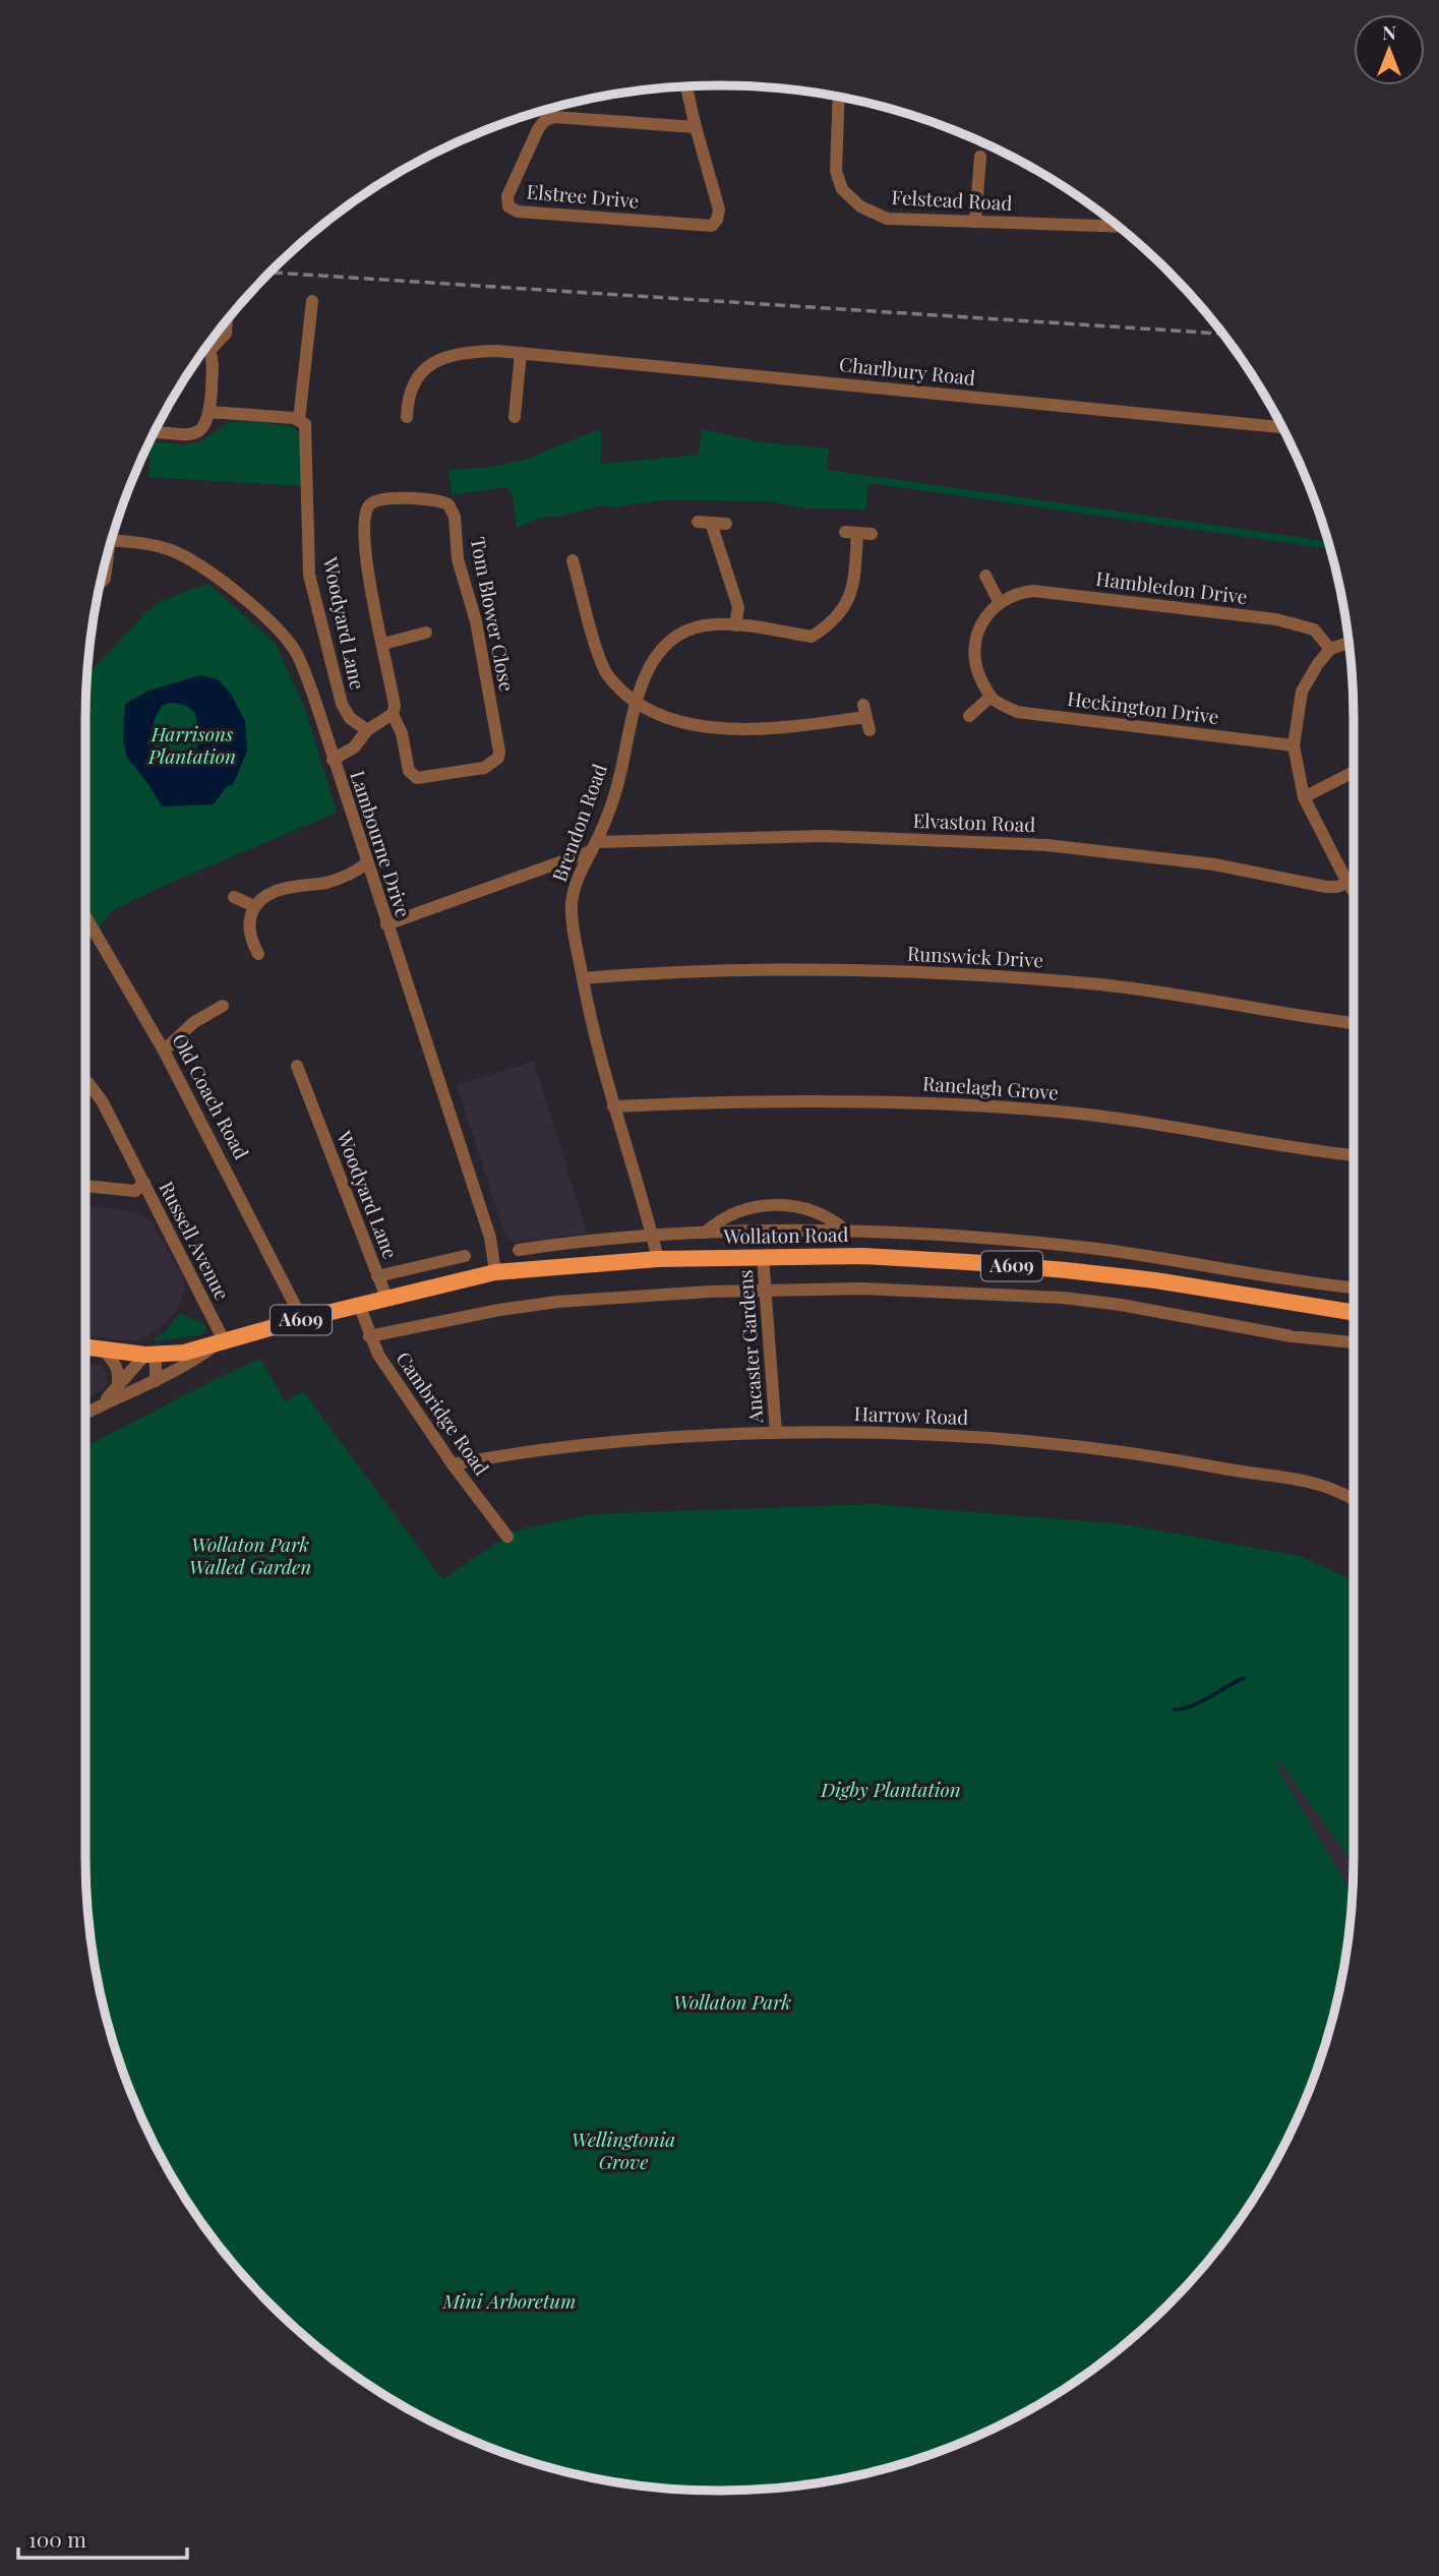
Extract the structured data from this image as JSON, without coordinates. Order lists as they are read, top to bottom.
{
  "streets": {
    "main road": ["Wollaton Road", "A609"],
    "street": [
      "Elstree Drive",
      "Felstead Road",
      "Charlbury Road",
      "Hambledon Drive",
      "Tom Blower Close",
      "Woodyard Lane",
      "Heckington Drive",
      "Brendon Road",
      "Elvaston Road",
      "Lambourne Drive",
      "Runswick Drive",
      "Ranelagh Grove",
      "Old Coach Road",
      "Russell Avenue",
      "Ancaster Gardens",
      "Cambridge Road",
      "Harrow Road"
    ]
  },
  "crossings": [
    ["Woodyard Lane", "Wollaton Road"],
    ["Brendon Road", "Elvaston Road"],
    ["Brendon Road", "Runswick Drive"],
    ["Brendon Road", "Ranelagh Grove"],
    ["Brendon Road", "Wollaton Road"],
    ["Elvaston Road", "Lambourne Drive"],
    ["Lambourne Drive", "Wollaton Road"],
    ["Old Coach Road", "Wollaton Road"],
    ["Wollaton Road", "Russell Avenue"],
    ["Wollaton Road", "A609"],
    ["Wollaton Road", "Ancaster Gardens"],
    ["Wollaton Road", "Cambridge Road"],
    ["Ancaster Gardens", "Harrow Road"],
    ["Cambridge Road", "Harrow Road"]
  ],
  "parks": [
    "Harrisons Plantation",
    "Wollaton Park Walled Garden",
    "Digby Plantation",
    "Wollaton Park",
    "Wellingtonia Grove",
    "Mini Arboretum"
  ],
  "scale_bar": "100 m",
  "north": "top"
}
